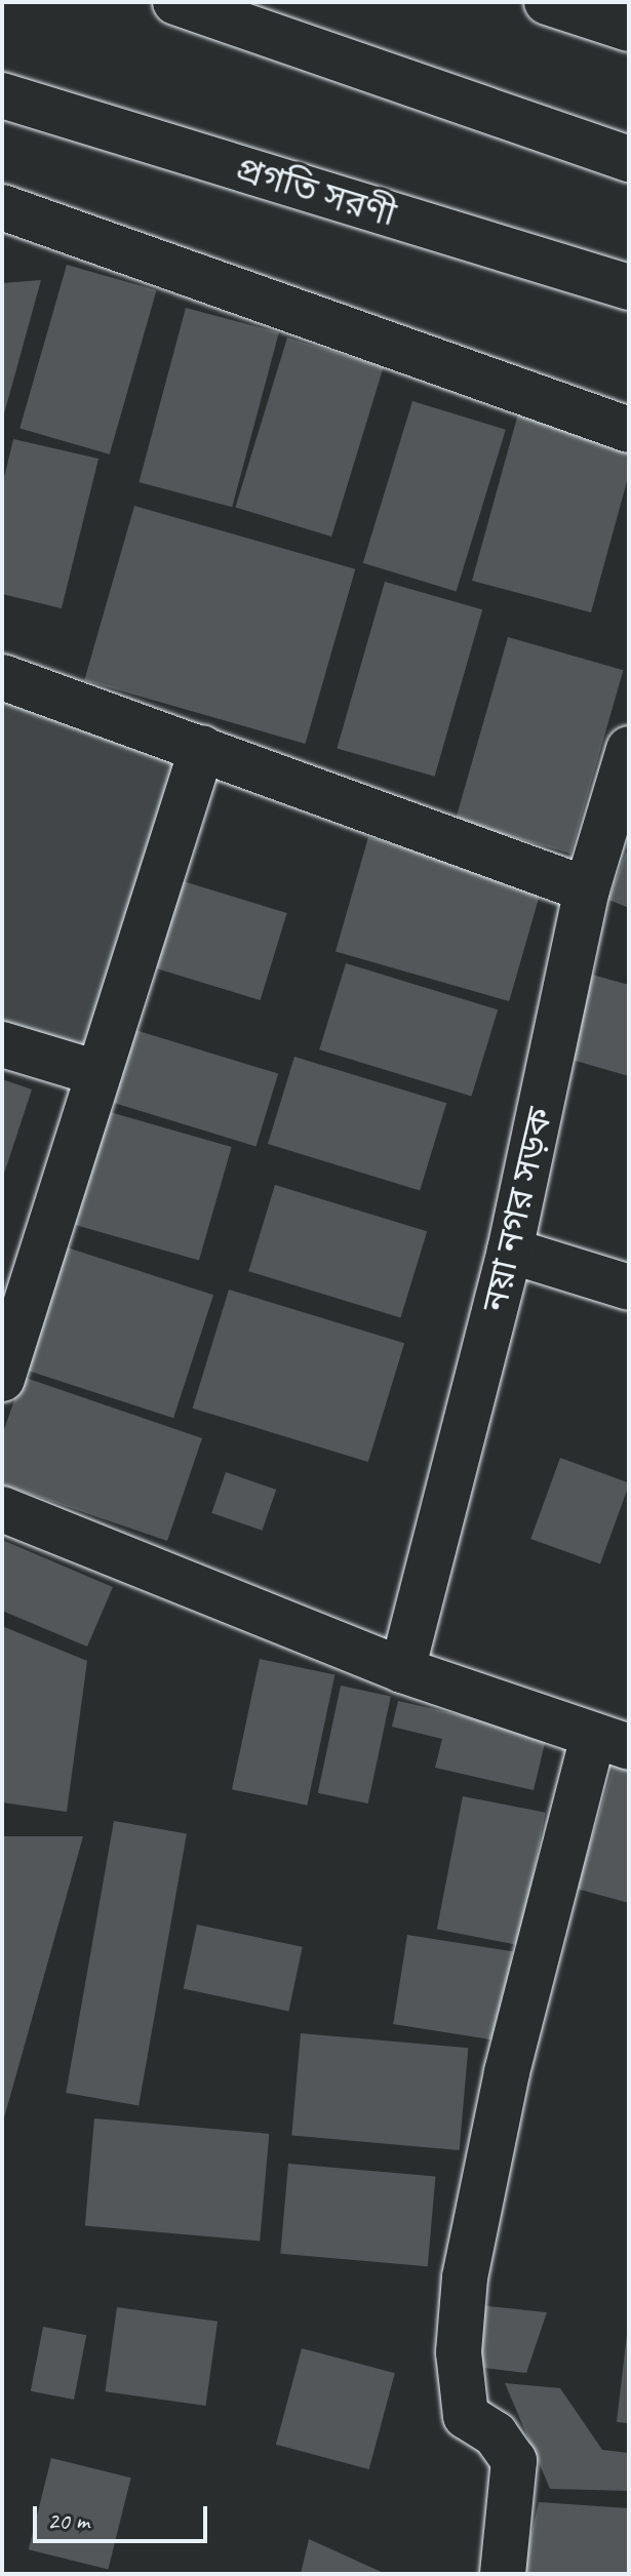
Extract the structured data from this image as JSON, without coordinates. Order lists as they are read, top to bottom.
{
  "streets": {
    "street": ["প্রগতি সরণী", "নয়া নগর সড়ক"]
  },
  "scale_bar": "20 m"
}
